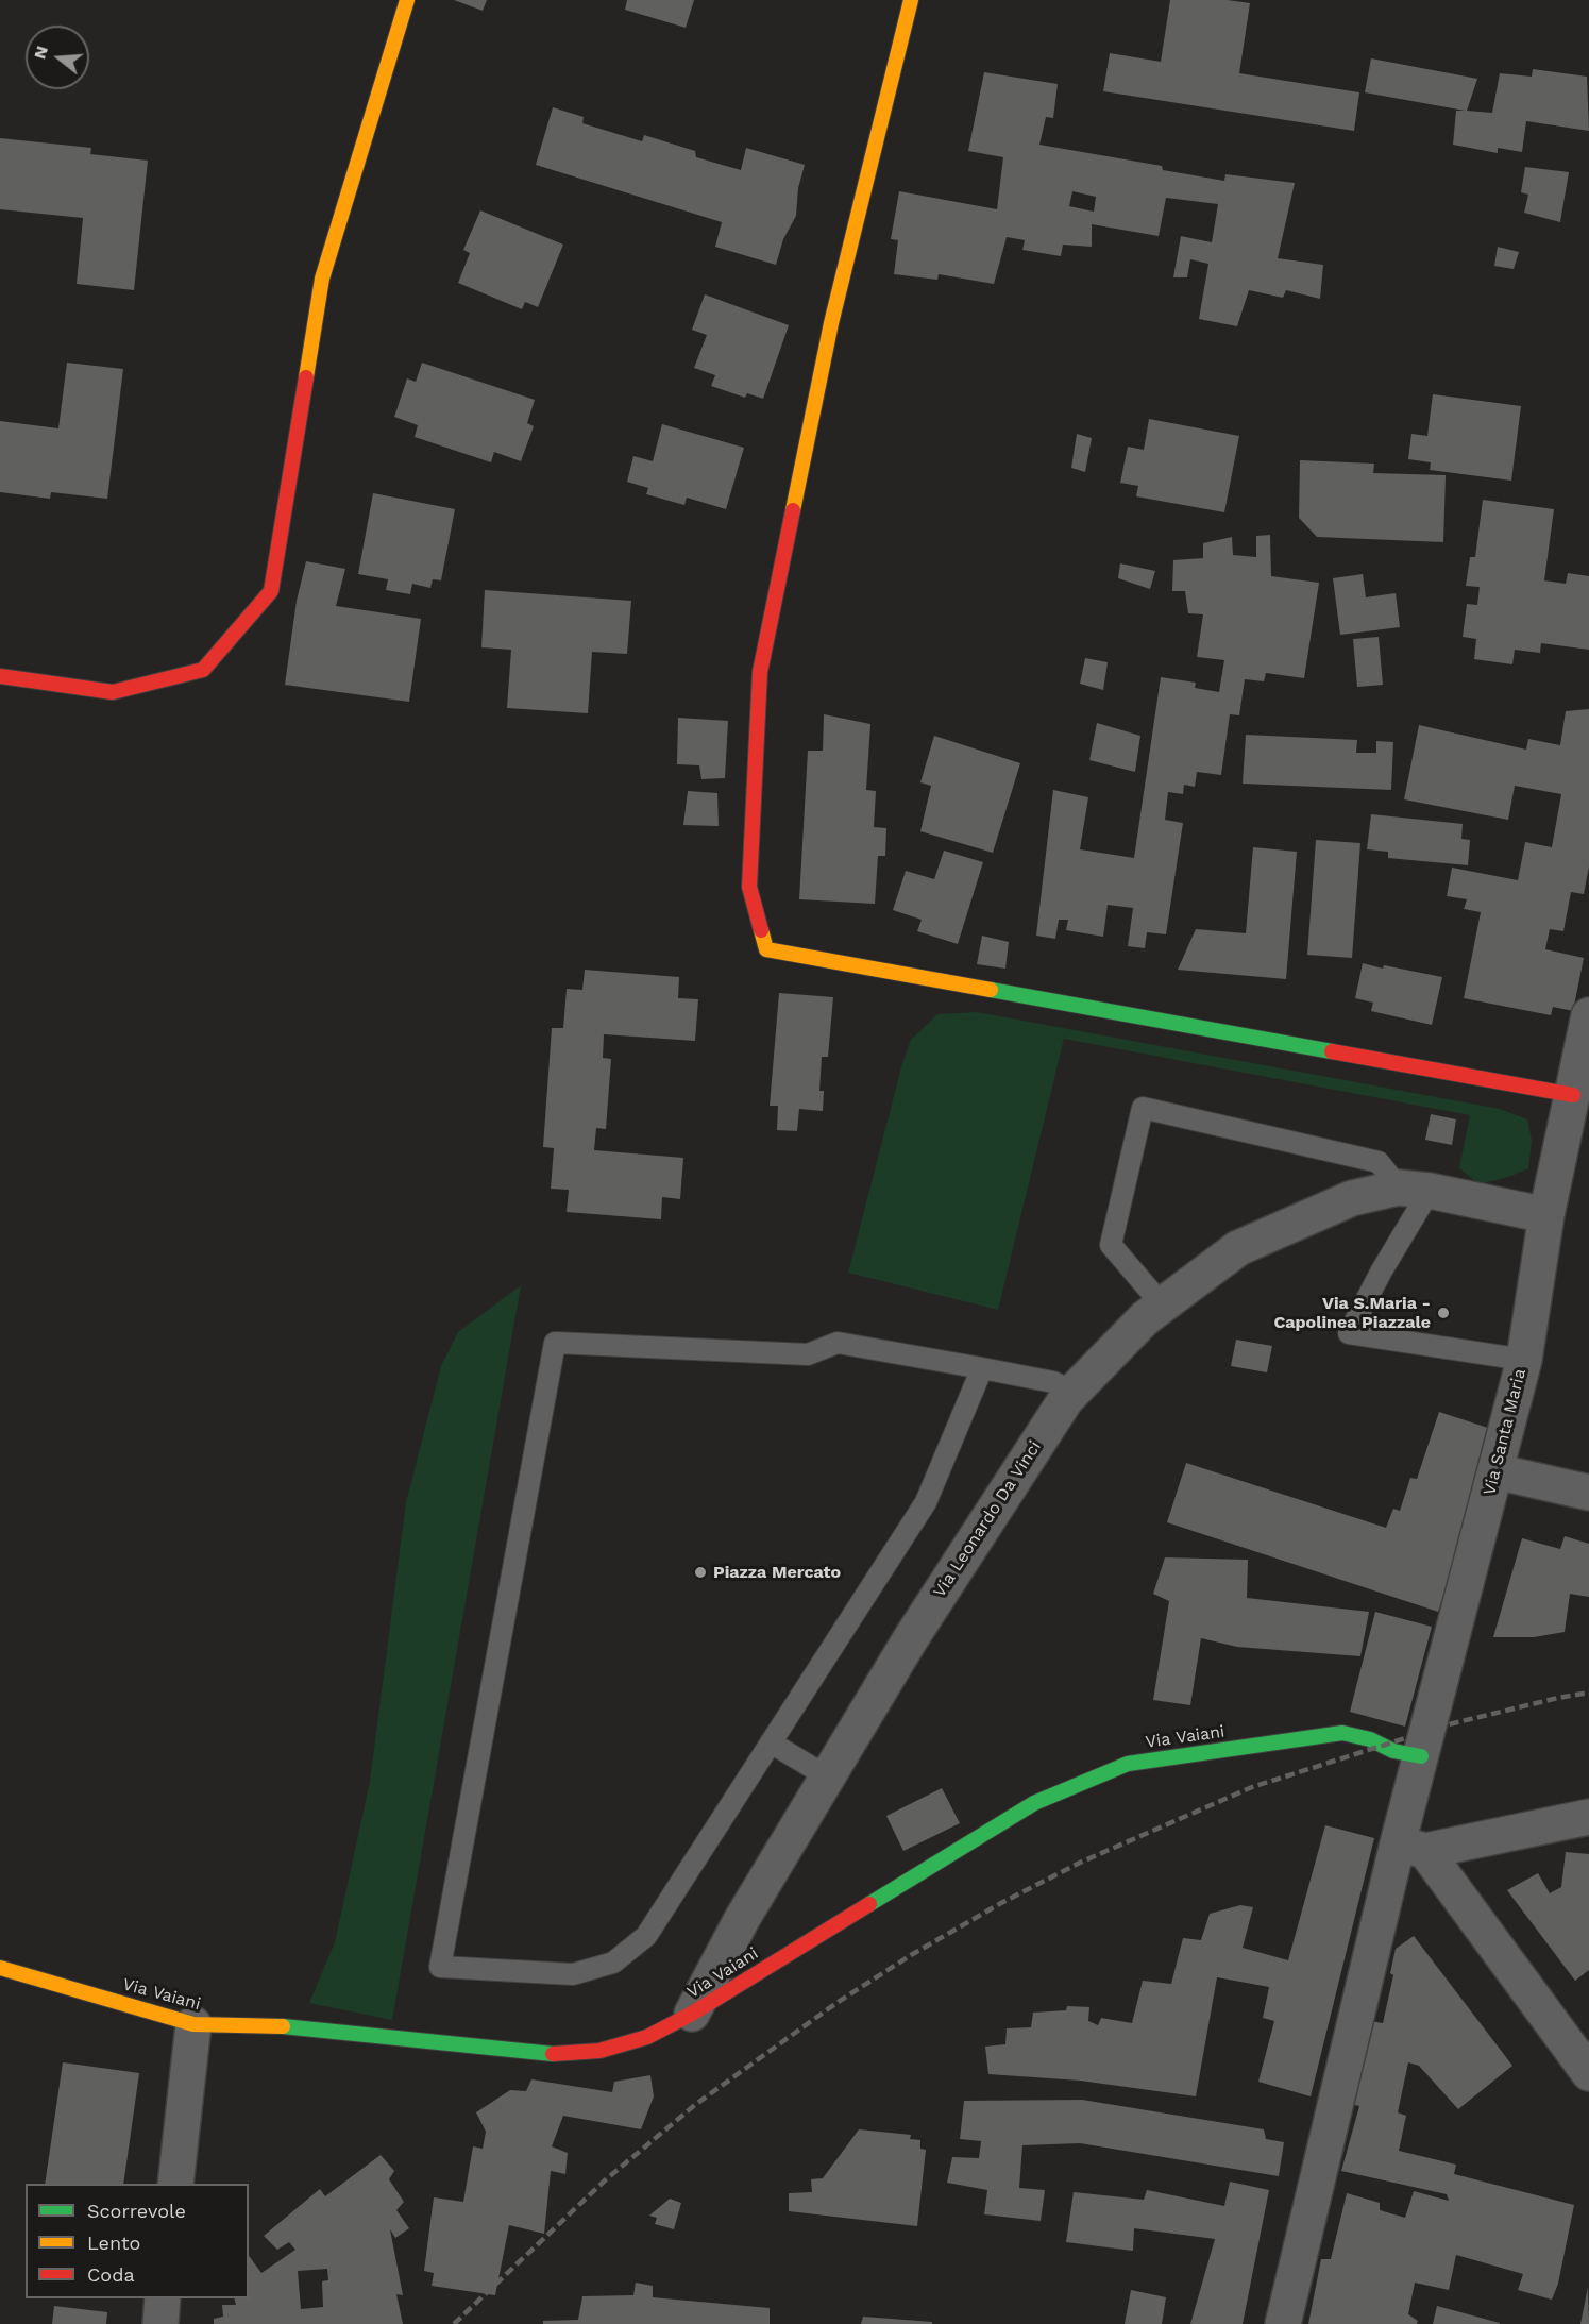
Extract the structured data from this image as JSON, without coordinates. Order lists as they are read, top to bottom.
{
  "streets": {
    "street": ["Via Santa Maria", "Via Leonardo Da Vinci", "Via Vaiani"]
  },
  "crossings": [
    ["Via Santa Maria", "Via Vaiani"],
    ["Via Leonardo Da Vinci", "Via Vaiani"]
  ],
  "places": ["Via S.Maria - Capolinea Piazzale", "Piazza Mercato"],
  "legend": ["Scorrevole", "Lento", "Coda"],
  "north": "left"
}
